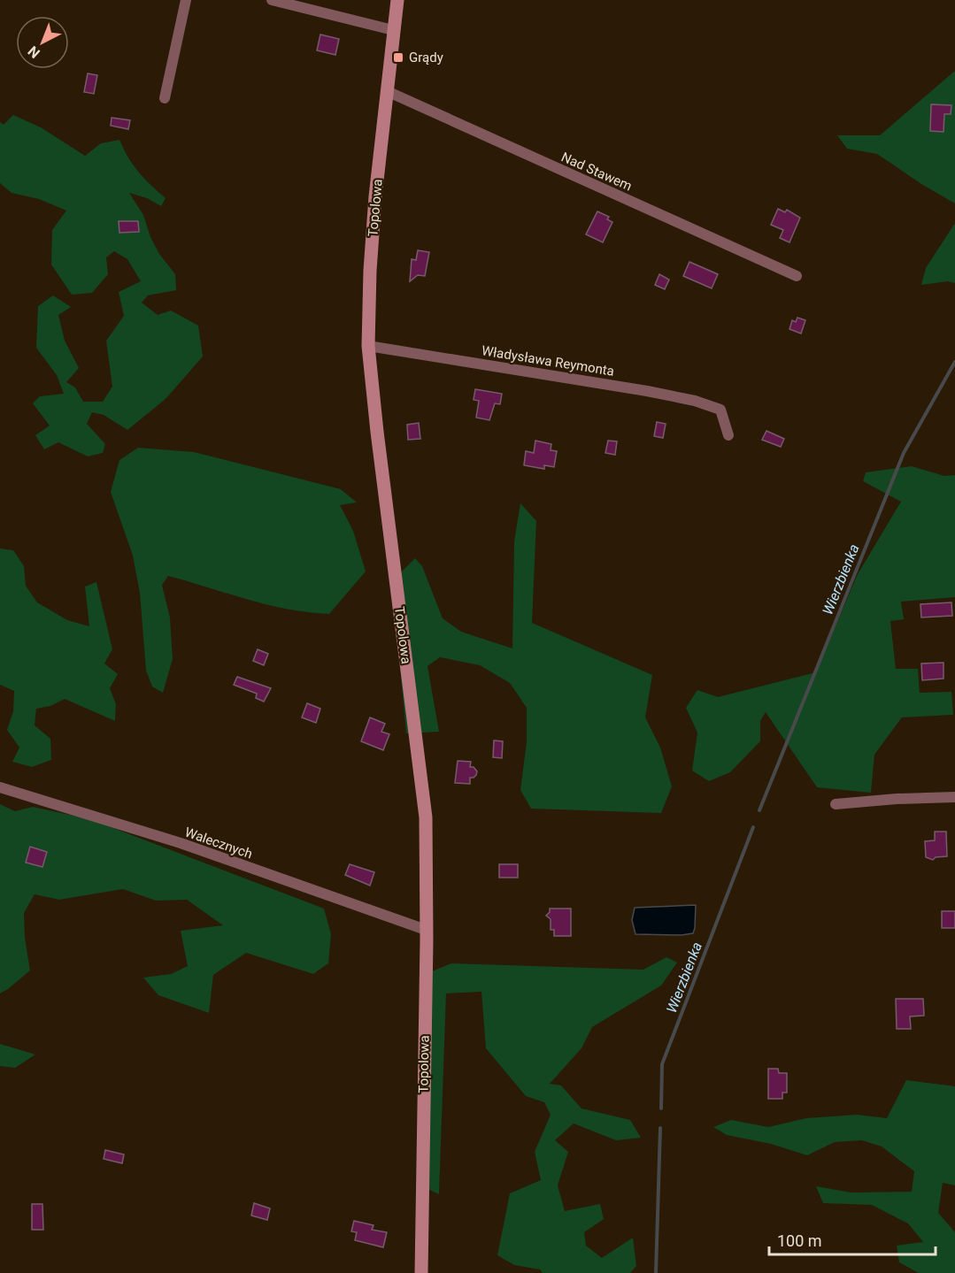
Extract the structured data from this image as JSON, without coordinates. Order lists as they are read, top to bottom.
{
  "streets": {
    "street": [
      "Nad Stawem",
      "Topolowa",
      "Władysława Reymonta",
      "Walecznych"
    ]
  },
  "crossings": [
    ["Nad Stawem", "Topolowa"],
    ["Topolowa", "Władysława Reymonta"],
    ["Topolowa", "Walecznych"]
  ],
  "water": ["Wierzbienka"],
  "places": {
    "transit": ["Grądy"]
  },
  "scale_bar": "100 m",
  "north": "bottom left"
}
